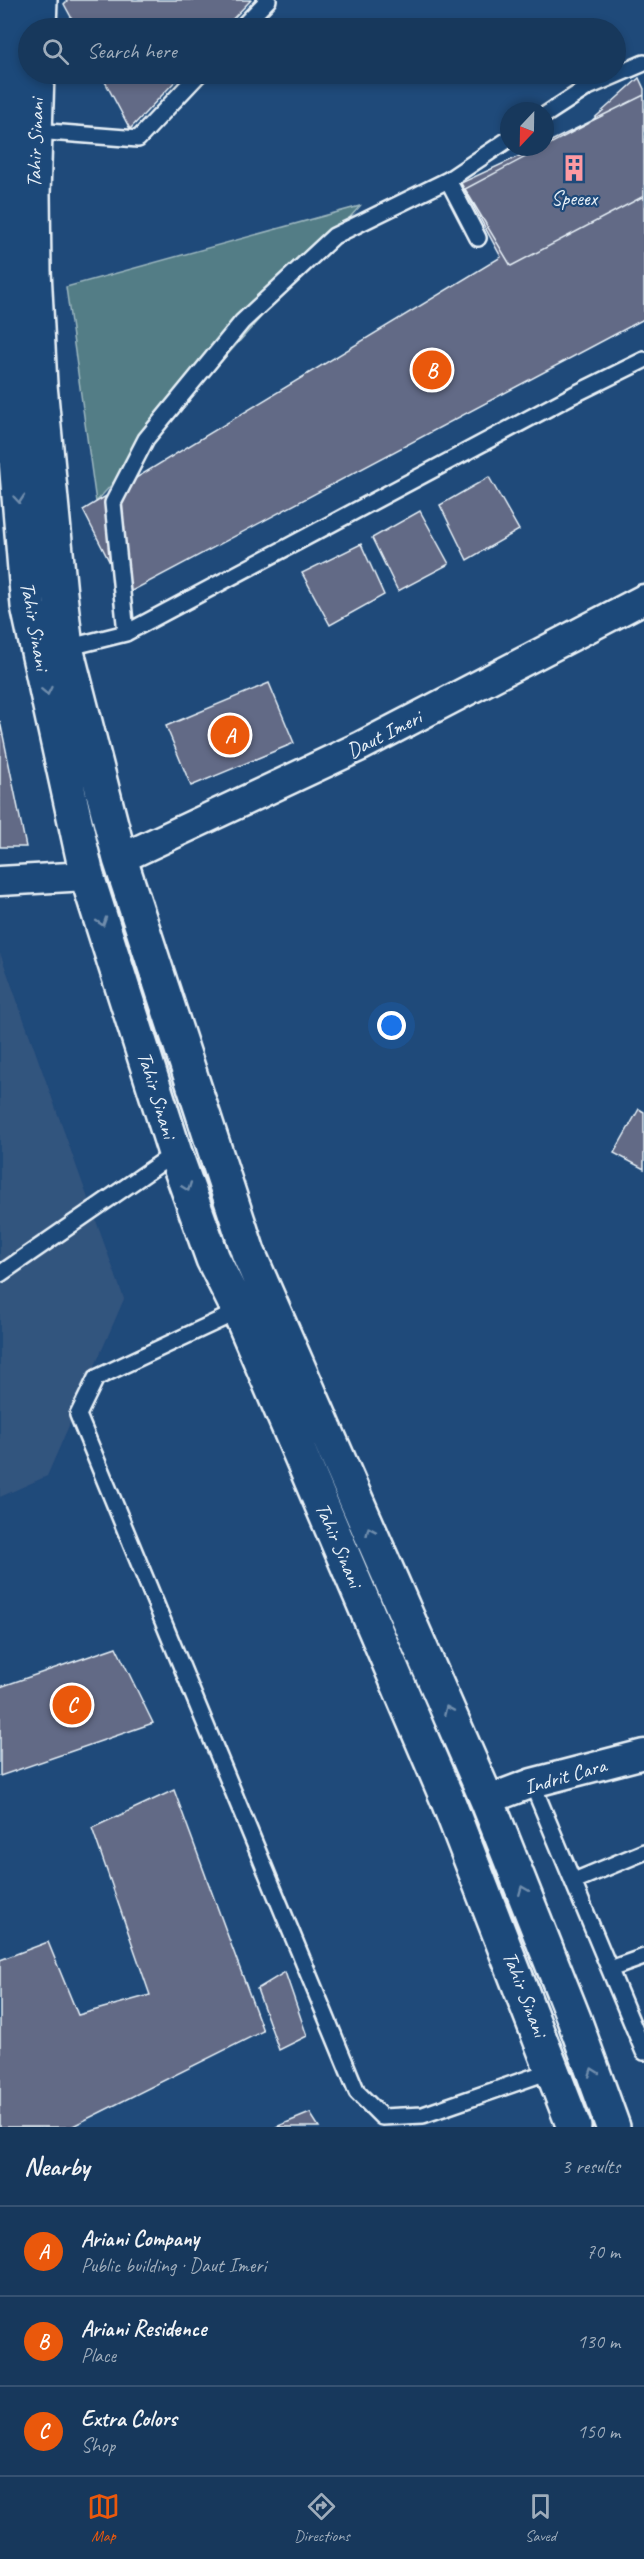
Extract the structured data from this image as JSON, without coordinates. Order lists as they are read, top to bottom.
{
  "streets": {
    "main road": ["Tahir Sinani"],
    "street": ["Daut Imeri", "Indrit Cara"]
  },
  "crossings": [
    ["Tahir Sinani", "Daut Imeri"],
    ["Tahir Sinani", "Indrit Cara"]
  ],
  "places": {
    "building": ["Speeex"]
  },
  "north": "bottom",
  "page": {
    "search": "Search here",
    "pins": ["B", "A", "C"],
    "heading": ["Nearby", "3 results"],
    "list": [
      {
        "mark": "A",
        "name": "Ariani Company",
        "note": "Public building · Daut Imeri",
        "value": "70 m"
      },
      {
        "mark": "B",
        "name": "Ariani Residence",
        "note": "Place",
        "value": "130 m"
      },
      {
        "mark": "C",
        "name": "Extra Colors",
        "note": "Shop",
        "value": "150 m"
      }
    ],
    "nav": ["Map", "Directions", "Saved"]
  }
}
